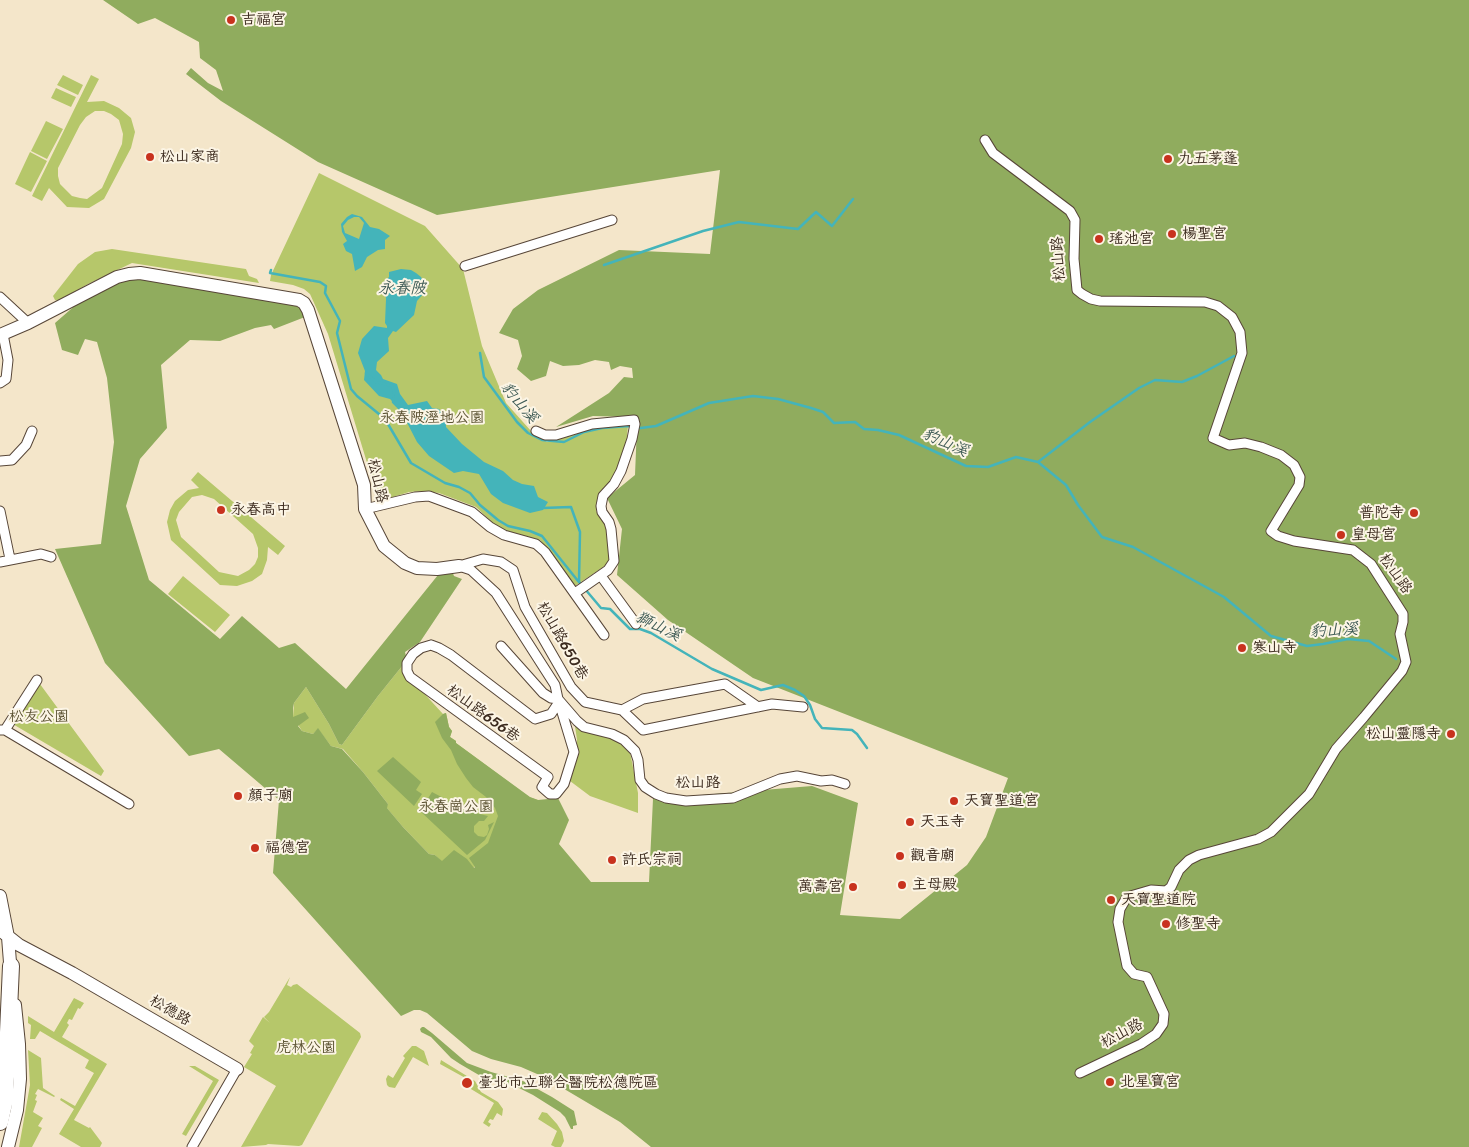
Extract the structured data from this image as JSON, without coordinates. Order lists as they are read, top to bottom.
{
  "streets": {
    "street": [
      "松山路",
      "松山路650巷",
      "松山路656巷",
      "松德路"
    ]
  },
  "crossings": [
    ["松山路", "松山路650巷"],
    ["松山路", "松山路656巷"]
  ],
  "water": ["永春陂", "豹山溪", "獅山溪"],
  "parks": [
    "永春陂溼地公園",
    "松友公園",
    "永春崗公園",
    "虎林公園"
  ],
  "places": [
    "吉福宮",
    "松山家商",
    "九五茅蓬",
    "楊聖宮",
    "瑤池宮",
    "永春高中",
    "普陀寺",
    "皇母宮",
    "寒山寺",
    "松山靈隱寺",
    "顏子廟",
    "天寶聖道宮",
    "天玉寺",
    "福德宮",
    "觀音廟",
    "許氏宗祠",
    "主母殿",
    "萬壽宮",
    "天寶聖道院",
    "修聖寺",
    "北星寶宮",
    "臺北市立聯合醫院松德院區"
  ]
}
